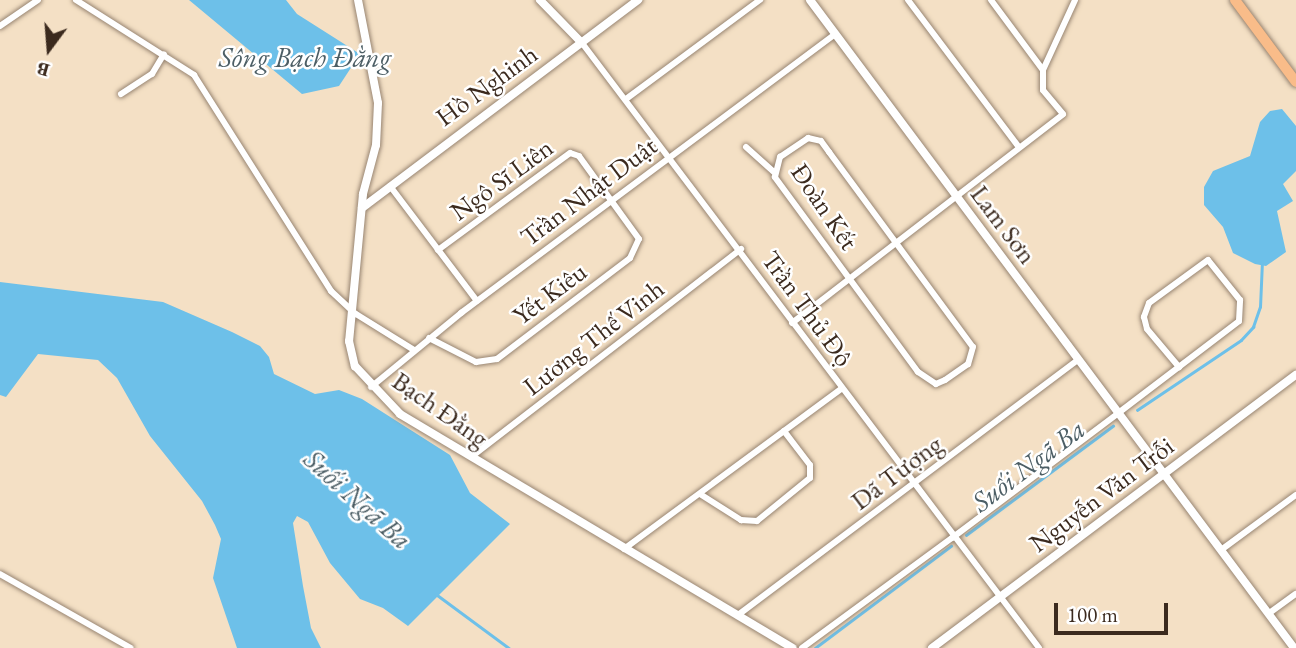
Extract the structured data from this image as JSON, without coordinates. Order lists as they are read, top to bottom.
{
  "streets": {
    "street": [
      "Hồ Nghinh",
      "Ngô Sĩ Liên",
      "Trần Nhật Duật",
      "Đoàn Kết",
      "Lam Sơn",
      "Yết Kiêu",
      "Trần Thủ Độ",
      "Lương Thế Vinh",
      "Bạch Đằng",
      "Dã Tượng",
      "Nguyễn Văn Trỗi"
    ]
  },
  "crossings": [
    ["Hồ Nghinh", "Trần Thủ Độ"],
    ["Hồ Nghinh", "Bạch Đằng"],
    ["Ngô Sĩ Liên", "Trần Nhật Duật"],
    ["Ngô Sĩ Liên", "Yết Kiêu"],
    ["Trần Nhật Duật", "Lam Sơn"],
    ["Trần Nhật Duật", "Yết Kiêu"],
    ["Trần Nhật Duật", "Trần Thủ Độ"],
    ["Trần Nhật Duật", "Bạch Đằng"],
    ["Lam Sơn", "Dã Tượng"],
    ["Lam Sơn", "Nguyễn Văn Trỗi"],
    ["Trần Thủ Độ", "Lương Thế Vinh"],
    ["Trần Thủ Độ", "Dã Tượng"],
    ["Trần Thủ Độ", "Nguyễn Văn Trỗi"],
    ["Lương Thế Vinh", "Bạch Đằng"],
    ["Bạch Đằng", "Dã Tượng"]
  ],
  "water": ["Sông Bạch Đằng", "Suối Ngã Ba"],
  "scale_bar": "100 m",
  "north": "bottom"
}
